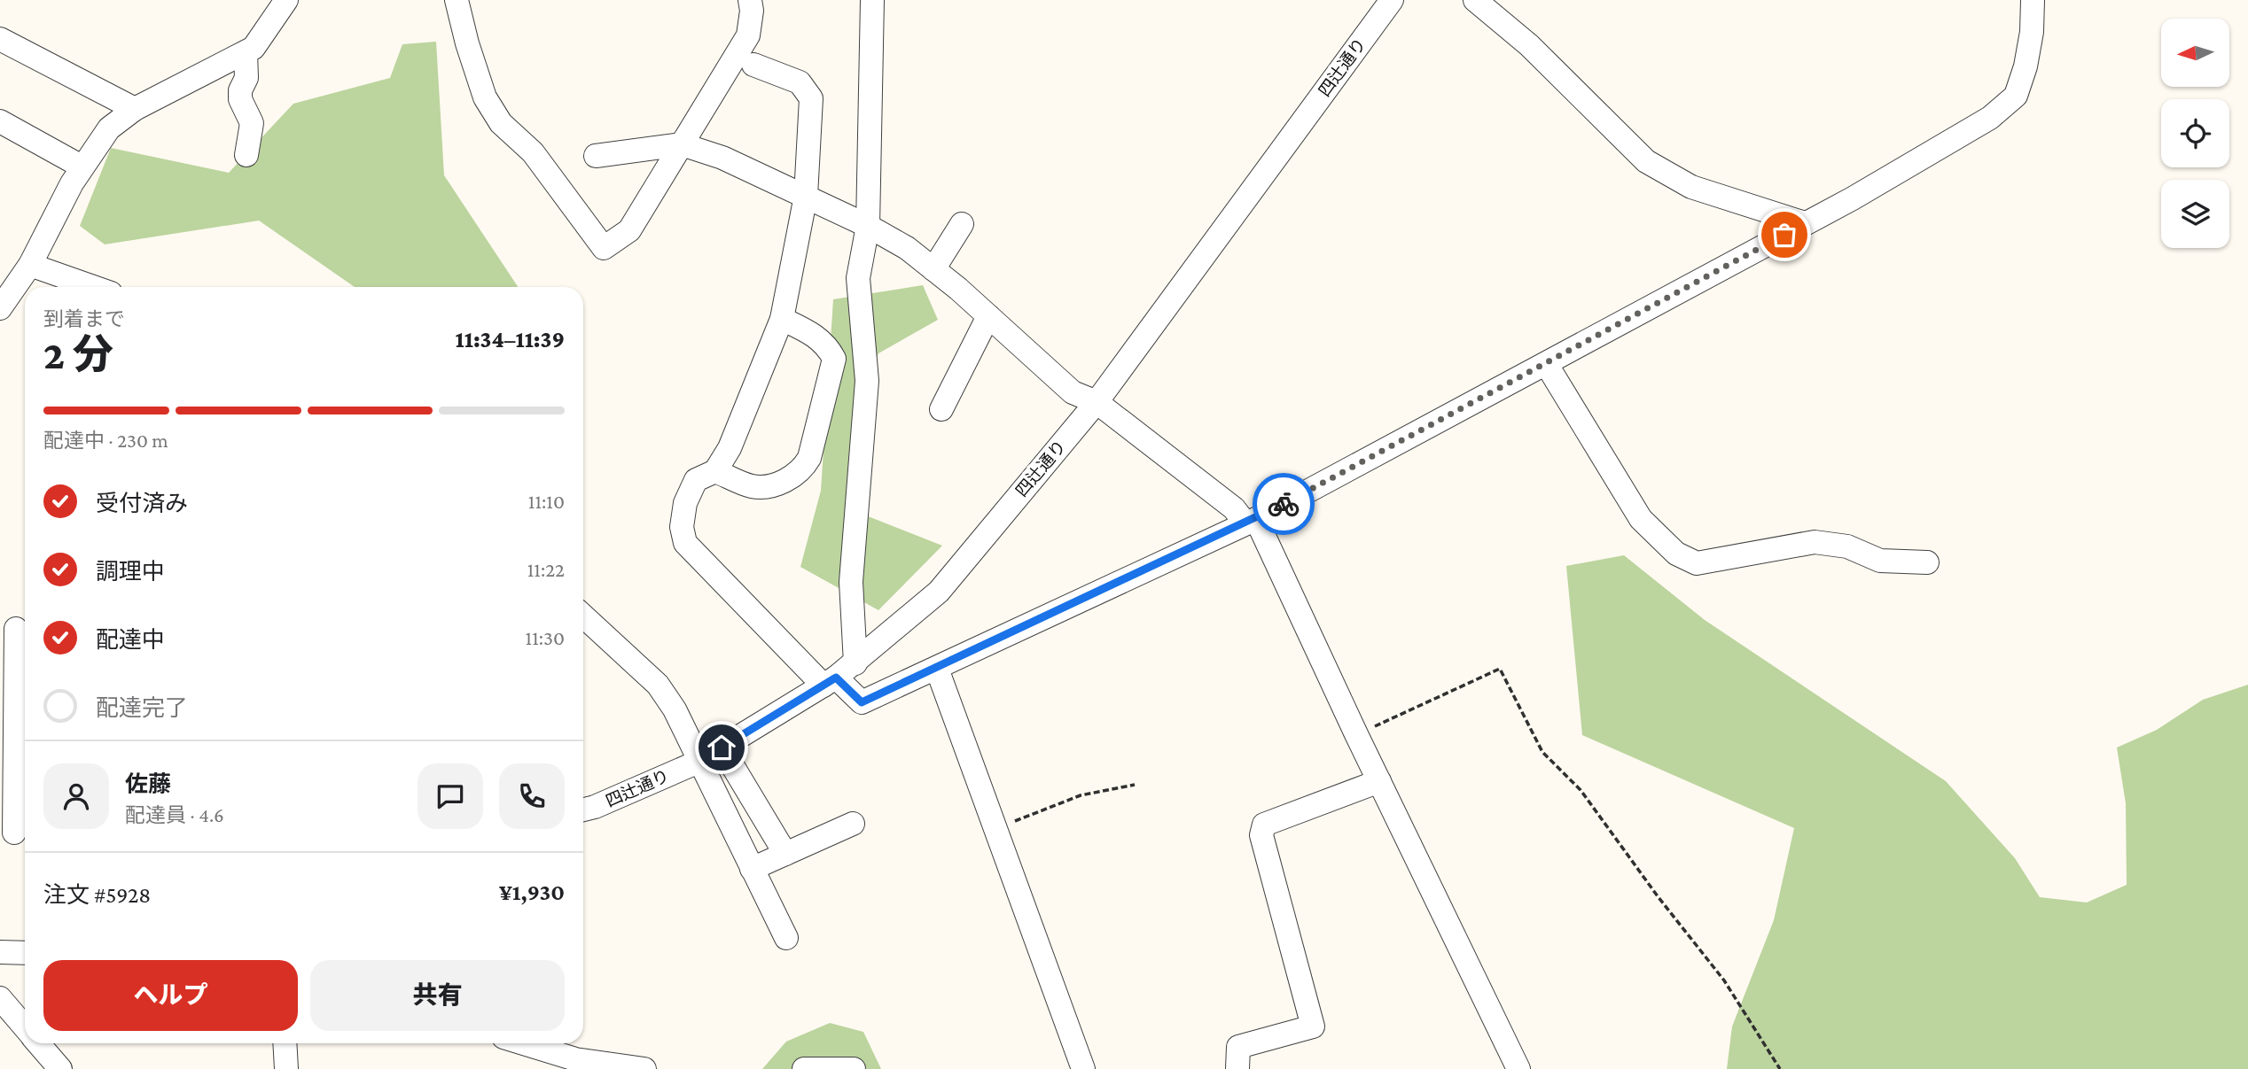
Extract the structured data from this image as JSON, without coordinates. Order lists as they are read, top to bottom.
{
  "streets": {
    "street": ["四辻通り"]
  },
  "north": "left",
  "page": {
    "heading": ["2 分", "到着まで", "11:34–11:39"],
    "panel": [
      "佐藤",
      "配達員 · 4.6",
      "注文 #5928",
      "¥1,930"
    ],
    "bar": "配達中 · 230 m",
    "list": [
      ["受付済み", "11:10"],
      ["調理中", "11:22"],
      ["配達中", "11:30"],
      "配達完了"
    ],
    "buttons": ["ヘルプ", "共有"]
  }
}
